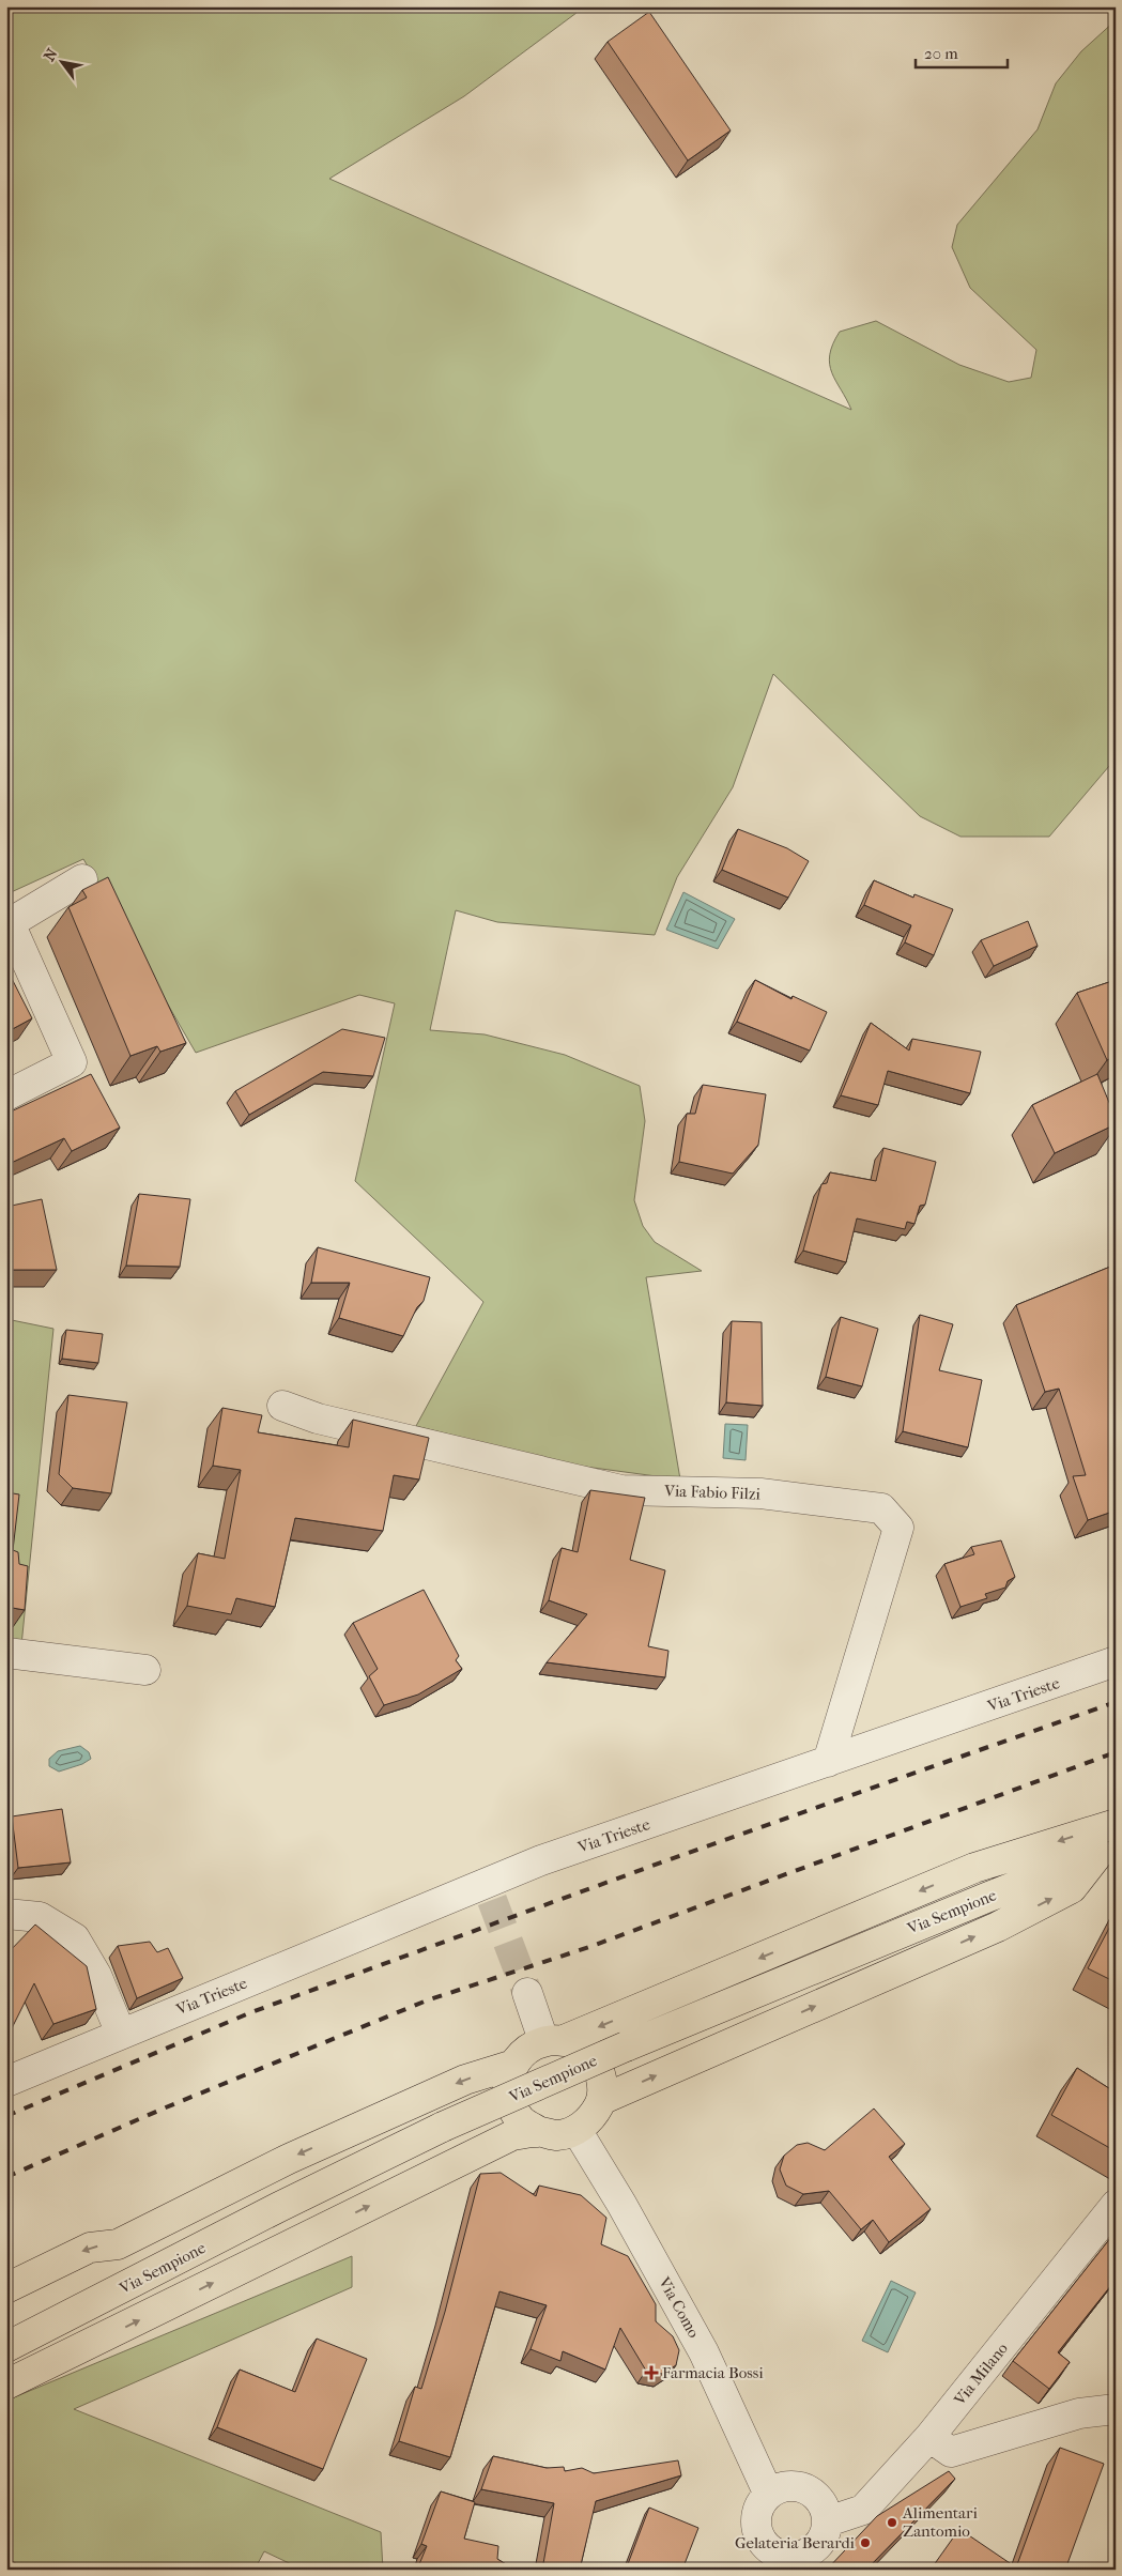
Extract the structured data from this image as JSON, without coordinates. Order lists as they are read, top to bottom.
{
  "streets": {
    "main road": ["Via Sempione"],
    "street": [
      "Via Fabio Filzi",
      "Via Trieste",
      "Via Como",
      "Via Milano"
    ]
  },
  "crossings": [
    ["Via Fabio Filzi", "Via Trieste"],
    ["Via Como", "Via Milano"]
  ],
  "places": {
    "health": ["Farmacia Bossi"],
    "other": ["Alimentari Zantomio", "Gelateria Berardi"]
  },
  "scale_bar": "20 m",
  "north": "top left"
}
